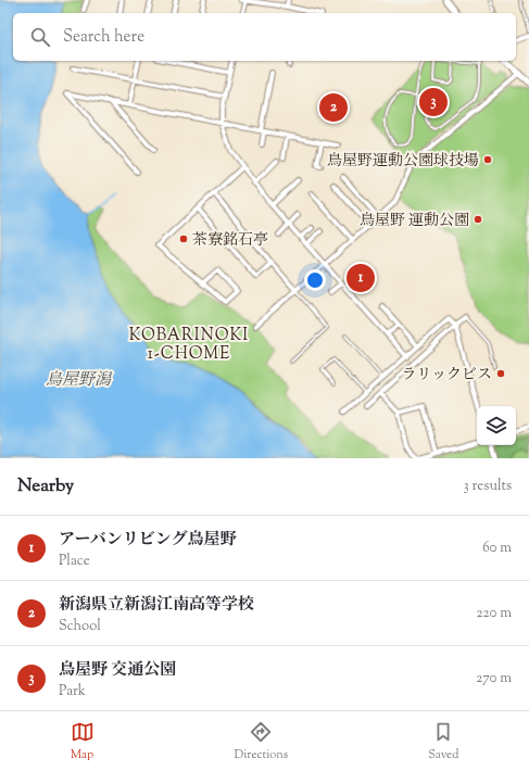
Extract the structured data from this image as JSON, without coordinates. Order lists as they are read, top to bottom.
{
  "districts": ["KOBARINOKI 1-CHOME"],
  "water": ["鳥屋野潟"],
  "places": [
    "鳥屋野運動公園球技場",
    "鳥屋野 運動公園",
    "茶寮銘石亭",
    "ラリックビス"
  ],
  "page": {
    "search": "Search here",
    "pins": ["3", "2", "1"],
    "heading": ["Nearby", "3 results"],
    "list": [
      {
        "mark": "1",
        "name": "アーバンリビング鳥屋野",
        "note": "Place",
        "value": "60 m"
      },
      {
        "mark": "2",
        "name": "新潟県立新潟江南高等学校",
        "note": "School",
        "value": "220 m"
      },
      {
        "mark": "3",
        "name": "鳥屋野 交通公園",
        "note": "Park",
        "value": "270 m"
      }
    ],
    "nav": ["Map", "Directions", "Saved"]
  }
}
